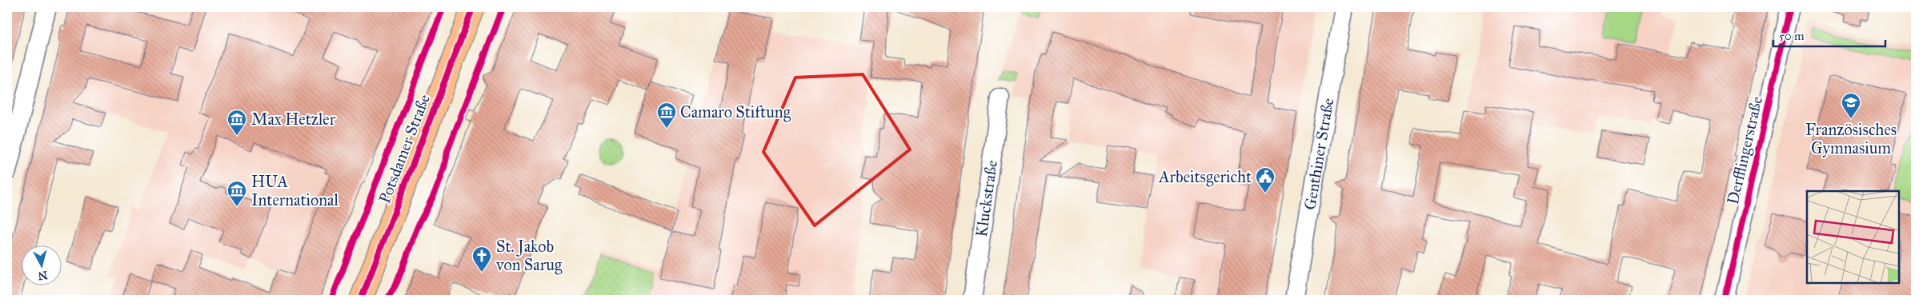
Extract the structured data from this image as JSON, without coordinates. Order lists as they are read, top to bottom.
{
  "streets": {
    "main road": ["Potsdamer Straße"],
    "street": ["Derfflingerstraße", "Genthiner Straße", "Kluckstraße"]
  },
  "places": {
    "school or university": ["Französisches Gymnasium"],
    "museum": ["Camaro Stiftung", "Max Hetzler", "HUA International"],
    "public building": ["Arbeitsgericht"],
    "church": ["St. Jakob von Sarug"]
  },
  "scale_bar": "50 m",
  "north": "bottom"
}
